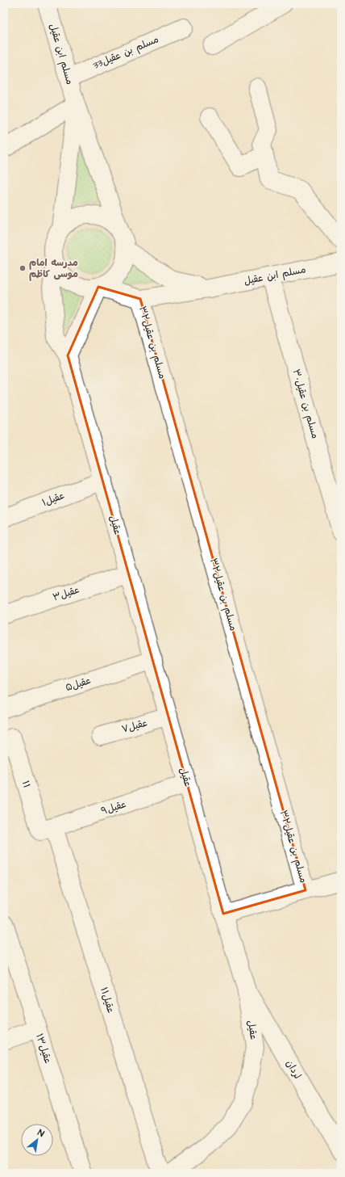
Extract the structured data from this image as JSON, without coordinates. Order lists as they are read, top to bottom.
{
  "streets": {
    "street": [
      "33مسلم بن عقیل",
      "مسلم ابن عقیل",
      "مسلم بن عقیل۳۲",
      "مسلم بن عقیل۳۰",
      "عقیل۱",
      "عقیل",
      "عقیل۳",
      "عقیل۵",
      "عقیل۷",
      "۱۱",
      "عقیل۹",
      "عقیل۱۱",
      "عقیل۱۳",
      "لردان"
    ]
  },
  "crossings": [
    ["33مسلم بن عقیل", "مسلم ابن عقیل"],
    ["مسلم ابن عقیل", "مسلم بن عقیل۳۲"],
    ["مسلم ابن عقیل", "مسلم بن عقیل۳۰"],
    ["مسلم ابن عقیل", "عقیل"],
    ["عقیل۱", "عقیل"],
    ["عقیل", "عقیل۳"],
    ["عقیل", "عقیل۵"],
    ["عقیل", "عقیل۷"],
    ["عقیل", "عقیل۹"],
    ["عقیل", "لردان"],
    ["۱۱", "عقیل۹"],
    ["۱۱", "عقیل۱۱"],
    ["عقیل۹", "عقیل۱۱"]
  ],
  "places": ["مدرسه امام موسی کاظم"],
  "north": "top right"
}
